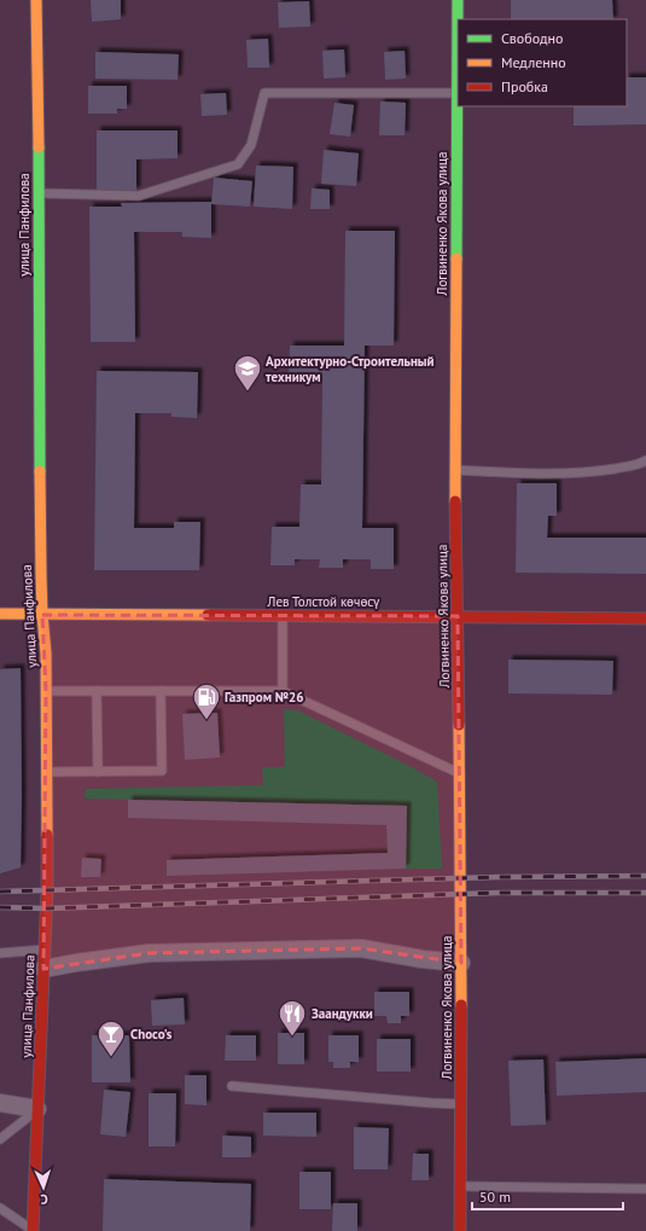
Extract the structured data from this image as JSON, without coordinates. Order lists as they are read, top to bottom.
{
  "streets": {
    "street": ["Логвиненко Якова улица", "улица Панфилова", "Лев Толстой көчөсү"]
  },
  "crossings": [
    ["Логвиненко Якова улица", "Лев Толстой көчөсү"],
    ["улица Панфилова", "Лев Толстой көчөсү"]
  ],
  "places": {
    "school or university": ["Архитектурно-Строительный техникум"],
    "fuel station": ["Газпром №26"],
    "restaurant": ["Заандукки"],
    "bar": ["Choco's"]
  },
  "legend": ["Свободно", "Медленно", "Пробка"],
  "scale_bar": "50 m",
  "north": "bottom"
}
